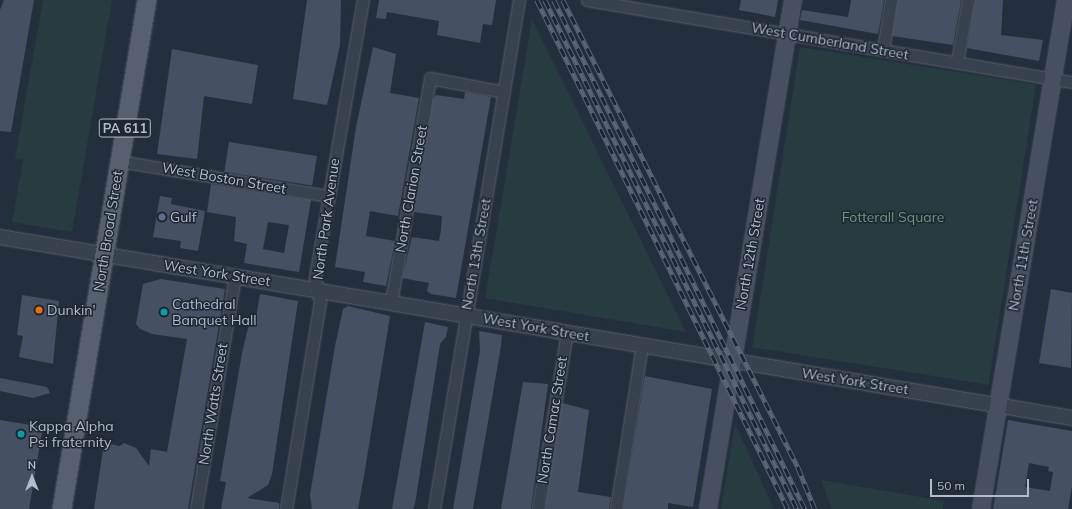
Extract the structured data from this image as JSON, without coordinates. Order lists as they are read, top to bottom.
{
  "streets": {
    "main road": [
      "PA 611",
      "North Broad Street",
      "North 12th Street",
      "North 11th Street"
    ],
    "street": [
      "West Cumberland Street",
      "West Boston Street",
      "North Clarion Street",
      "North Park Avenue",
      "North 13th Street",
      "West York Street",
      "North Watts Street",
      "North Camac Street"
    ]
  },
  "crossings": [
    ["West Cumberland Street", "North 12th Street"],
    ["West Cumberland Street", "North 11th Street"],
    ["West Boston Street", "North Park Avenue"],
    ["West Boston Street", "North Broad Street"],
    ["North Clarion Street", "North 13th Street"],
    ["North Clarion Street", "West York Street"],
    ["North Park Avenue", "West York Street"],
    ["North Broad Street", "West York Street"],
    ["North 13th Street", "West York Street"],
    ["North 12th Street", "West York Street"],
    ["North 11th Street", "West York Street"],
    ["West York Street", "North Watts Street"],
    ["West York Street", "North Camac Street"]
  ],
  "parks": ["Fotterall Square"],
  "places": [
    "Gulf",
    "Dunkin'",
    "Cathedral Banquet Hall",
    "Kappa Alpha Psi fraternity"
  ],
  "scale_bar": "50 m",
  "north": "top"
}
